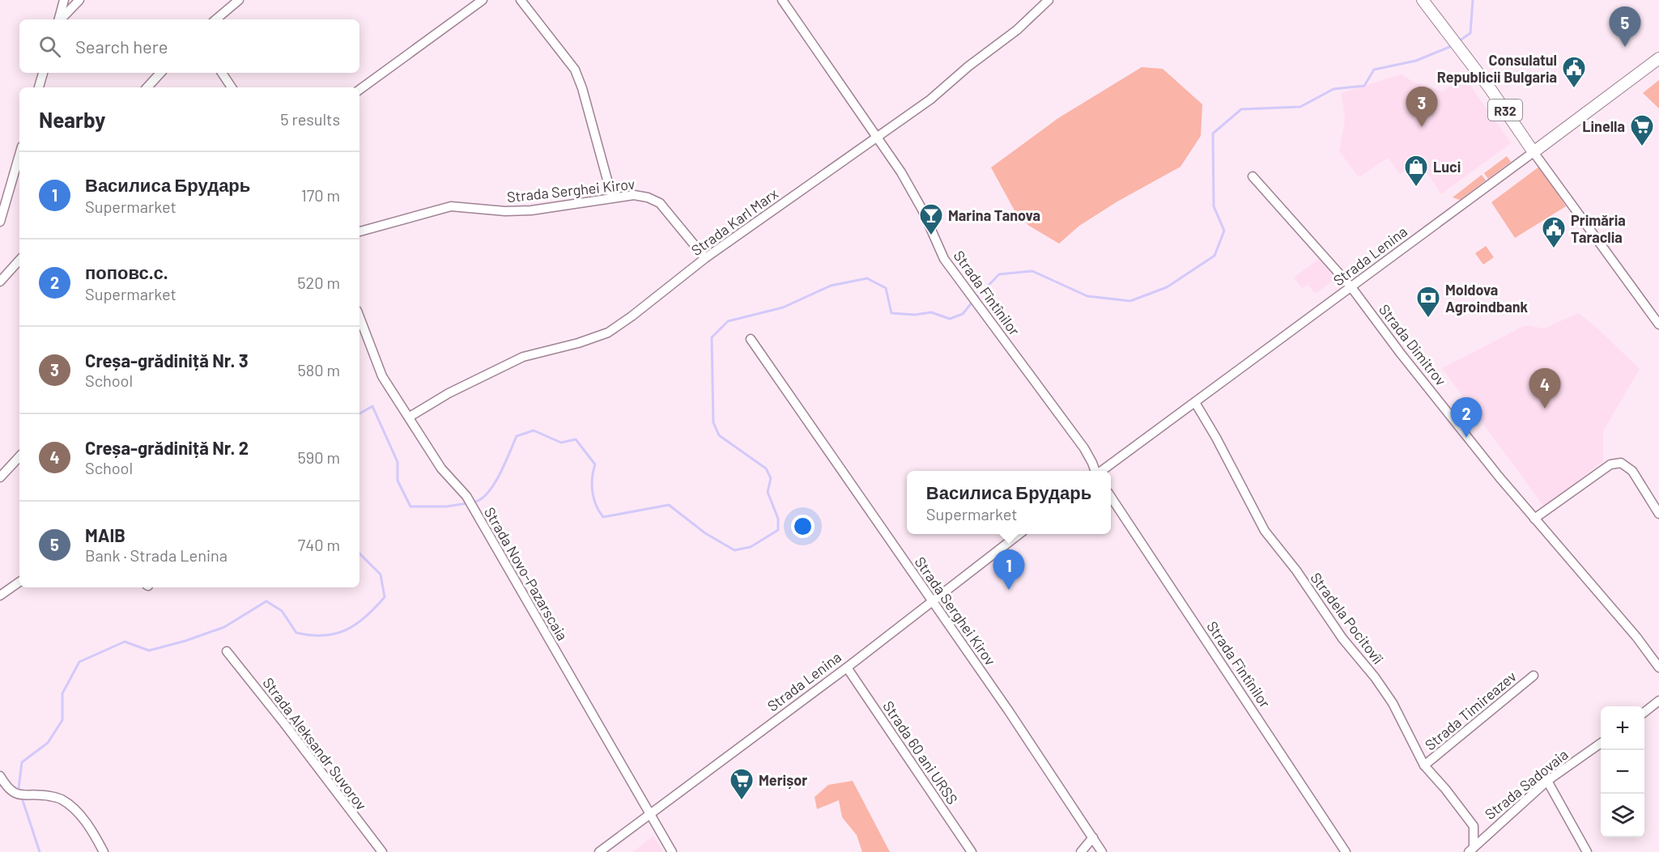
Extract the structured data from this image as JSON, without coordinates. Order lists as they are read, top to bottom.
{
  "streets": {
    "main road": ["R32", "Strada Lenina"],
    "street": [
      "Strada Serghei Kirov",
      "Strada Karl Marx",
      "Strada Fîntînilor",
      "Strada Dimitrov",
      "Strada Novo-Pazarscaia",
      "Stradela Pocitovîi",
      "Strada Timireazev",
      "Strada Aleksandr Suvorov",
      "Strada 60 ani URSS",
      "Strada Sadovaia"
    ]
  },
  "crossings": [
    ["R32", "Strada Lenina"],
    ["Strada Serghei Kirov", "Strada Karl Marx"],
    ["Strada Serghei Kirov", "Strada Lenina"],
    ["Strada Karl Marx", "Strada Fîntînilor"],
    ["Strada Karl Marx", "Strada Novo-Pazarscaia"],
    ["Strada Lenina", "Strada Dimitrov"],
    ["Strada Lenina", "Strada Novo-Pazarscaia"],
    ["Strada Lenina", "Stradela Pocitovîi"],
    ["Strada Lenina", "Strada 60 ani URSS"],
    ["Stradela Pocitovîi", "Strada Timireazev"],
    ["Stradela Pocitovîi", "Strada Sadovaia"]
  ],
  "places": {
    "public building": ["Consulatul Republicii Bulgaria", "Primăria Taraclia"],
    "supermarket": ["Linella", "Merișor"],
    "shop": ["Luci"],
    "bar": ["Marina Tanova"],
    "bank": ["Moldova Agroindbank"]
  },
  "page": {
    "pins": [
      "5",
      "3",
      "4",
      "2",
      "1"
    ],
    "search": "Search here",
    "heading": ["Nearby", "5 results"],
    "list": [
      {
        "mark": "1",
        "name": "Василиса Брударь",
        "note": "Supermarket",
        "value": "170 m"
      },
      {
        "mark": "2",
        "name": "поповс.с.",
        "note": "Supermarket",
        "value": "520 m"
      },
      {
        "mark": "3",
        "name": "Creșa-grădiniță Nr. 3",
        "note": "School",
        "value": "580 m"
      },
      {
        "mark": "4",
        "name": "Creșa-grădiniță Nr. 2",
        "note": "School",
        "value": "590 m"
      },
      {
        "mark": "5",
        "name": "MAIB",
        "note": "Bank · Strada Lenina",
        "value": "740 m"
      }
    ],
    "popup": ["Василиса Брударь", "Supermarket"],
    "map_buttons": ["+", "−"]
  }
}
